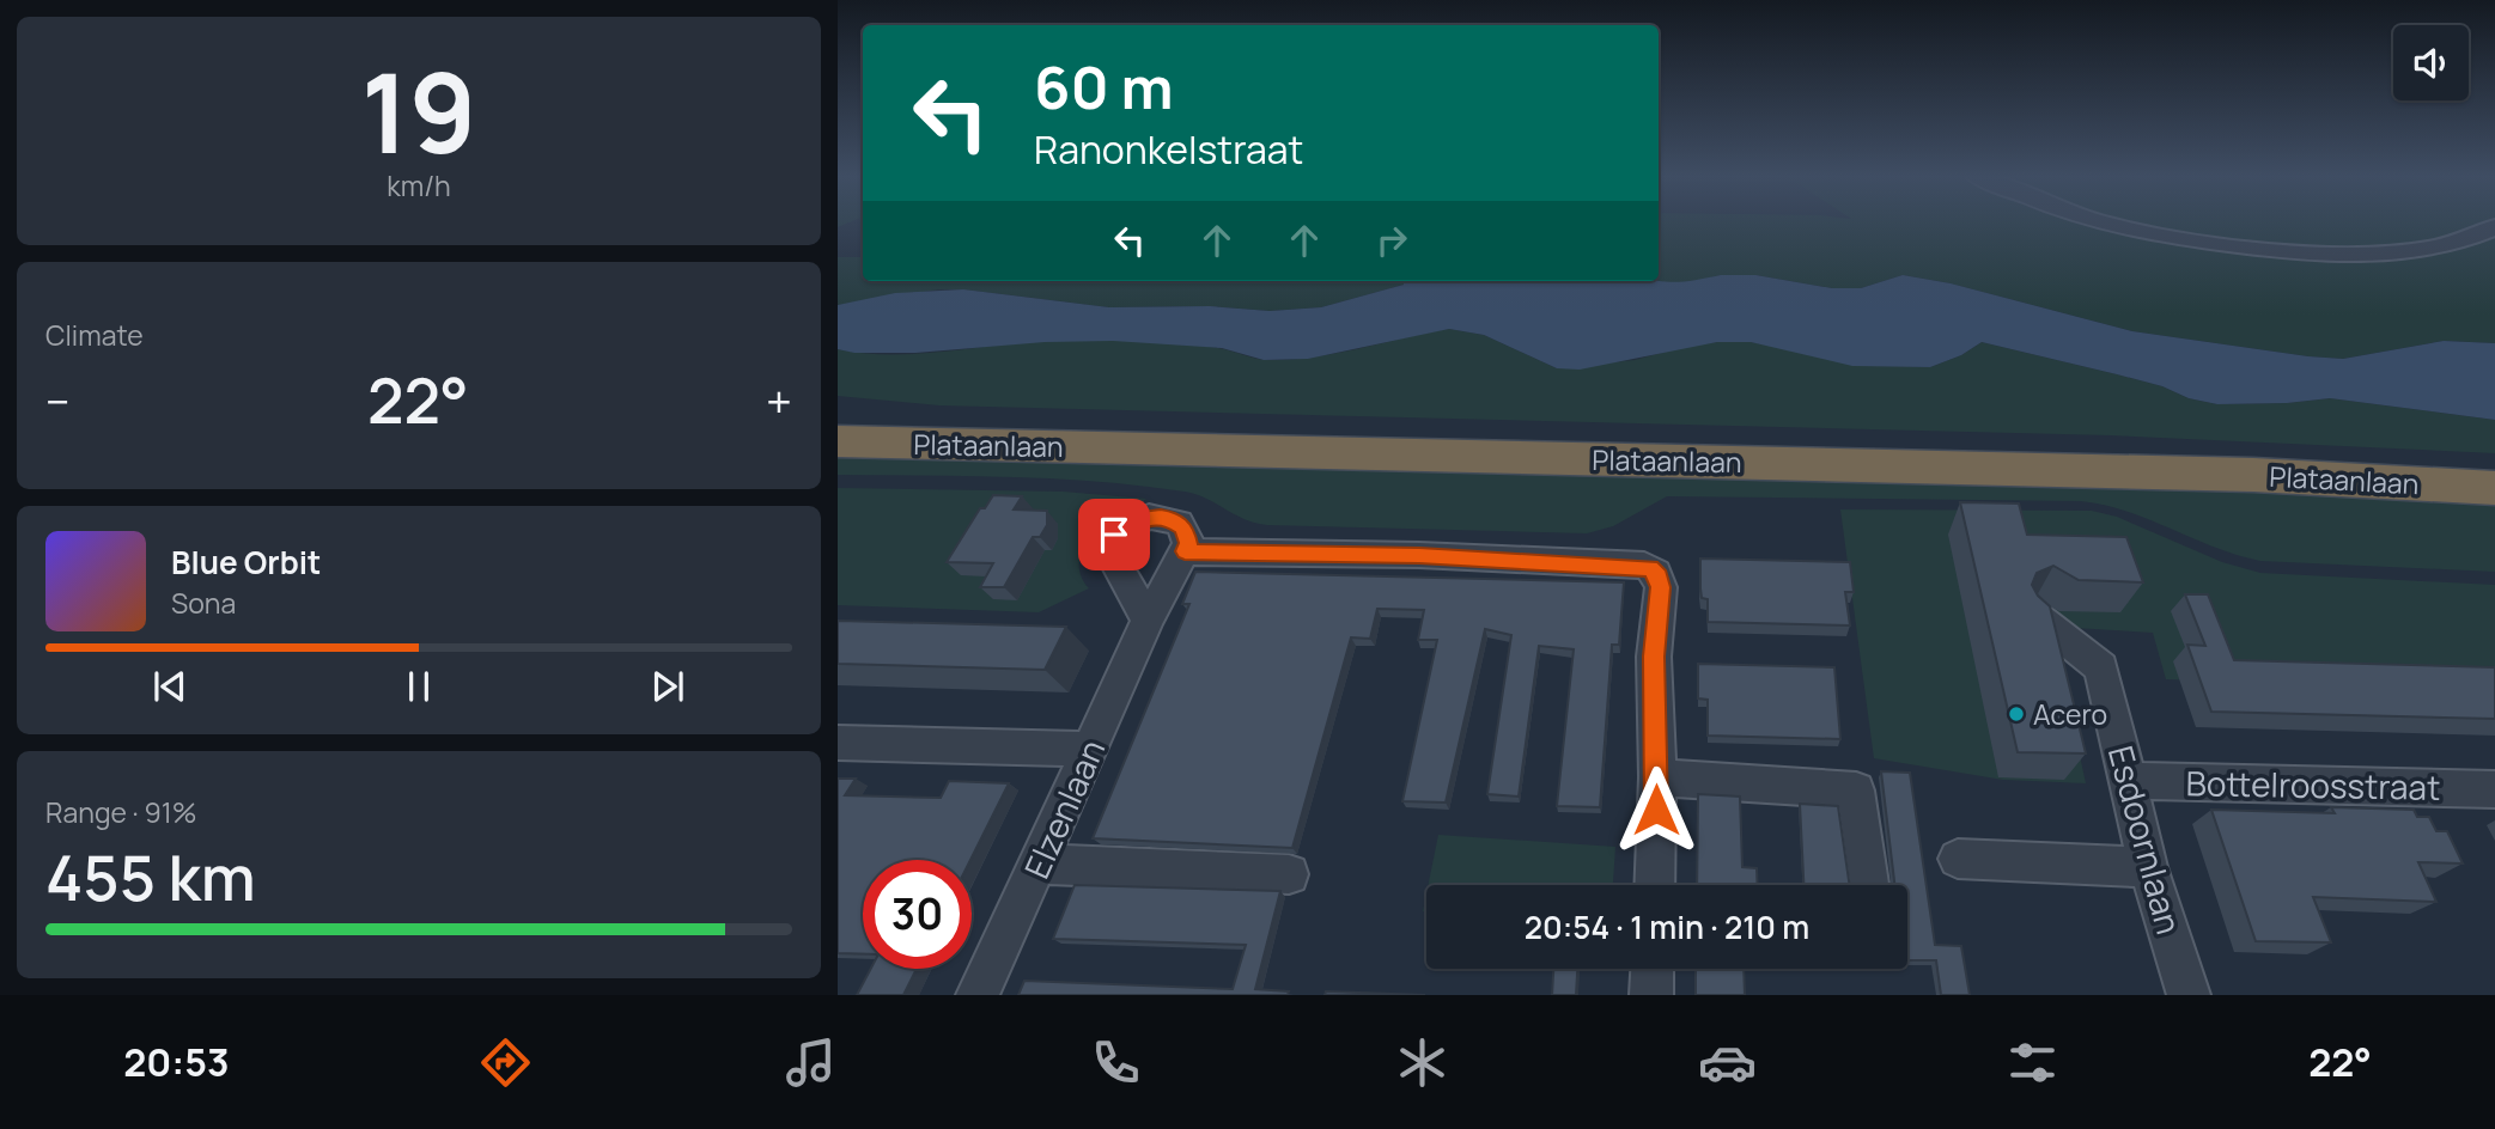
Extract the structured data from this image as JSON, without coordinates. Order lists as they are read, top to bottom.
{
  "streets": {
    "highway": ["Plataanlaan"],
    "street": ["Bottelroosstraat", "Elzenlaan", "Esdoornlaan"]
  },
  "crossings": [
    ["Bottelroosstraat", "Esdoornlaan"]
  ],
  "places": ["Acero"],
  "page": {
    "tile": [
      ["19", "km/h"],
      "Climate",
      ["Range · 91%", "455 km"]
    ],
    "turn": ["60 m", "Ranonkelstraat"],
    "heat": ["−", "22°", "+"],
    "song": ["Blue Orbit", "Sona"],
    "limit": "30",
    "trip": "20:54 · 1 min · 210 m",
    "tabs": ["20:53", "22°"]
  }
}
